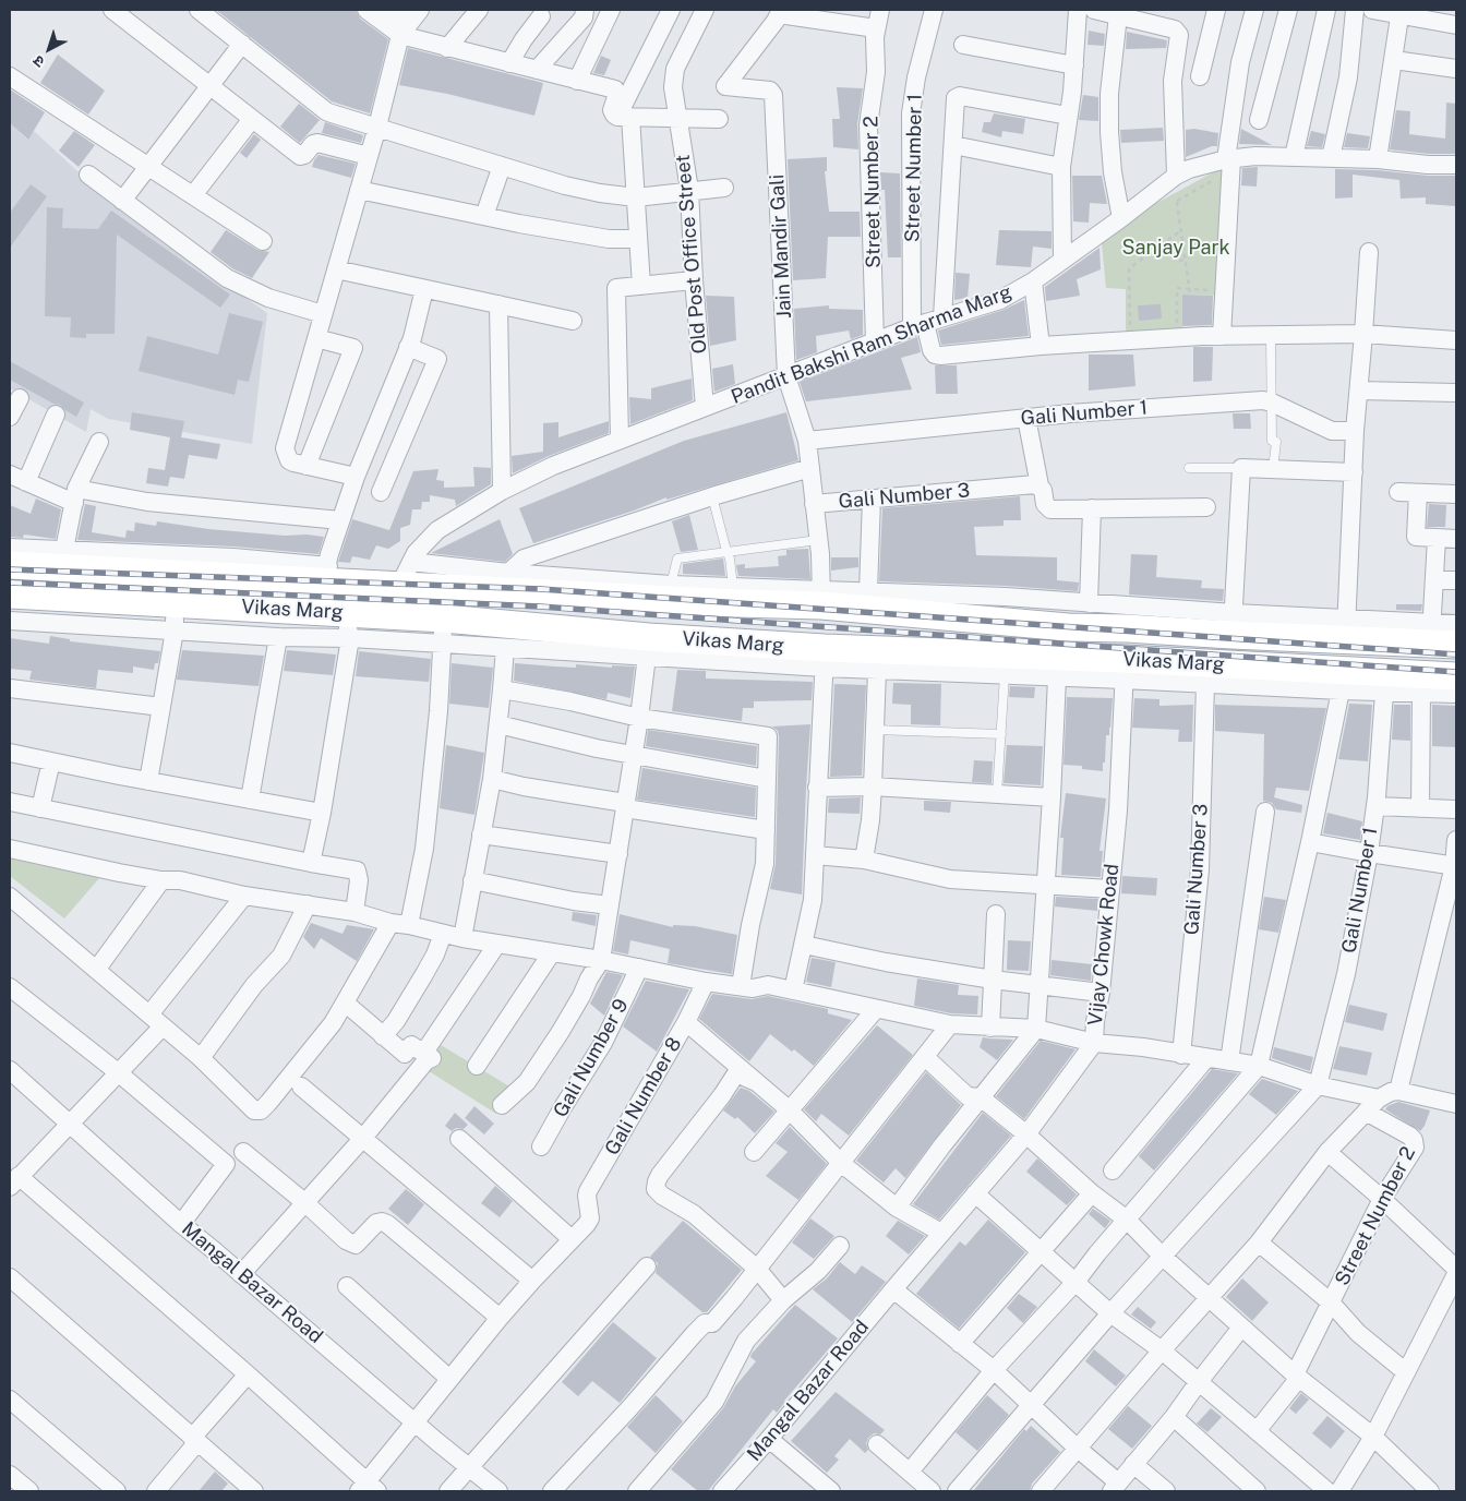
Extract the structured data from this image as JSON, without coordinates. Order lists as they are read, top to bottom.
{
  "streets": {
    "main road": ["Vikas Marg"],
    "street": [
      "Street Number 1",
      "Street Number 2",
      "Jain Mandir Gali",
      "Old Post Office Street",
      "Pandit Bakshi Ram Sharma Marg",
      "Gali Number 1",
      "Gali Number 3",
      "Vijay Chowk Road",
      "Gali Number 9",
      "Gali Number 8",
      "Mangal Bazar Road"
    ]
  },
  "crossings": [
    ["Street Number 1", "Pandit Bakshi Ram Sharma Marg"],
    ["Street Number 2", "Pandit Bakshi Ram Sharma Marg"],
    ["Jain Mandir Gali", "Pandit Bakshi Ram Sharma Marg"],
    ["Jain Mandir Gali", "Gali Number 1"],
    ["Jain Mandir Gali", "Gali Number 3"],
    ["Jain Mandir Gali", "Vikas Marg"],
    ["Old Post Office Street", "Pandit Bakshi Ram Sharma Marg"],
    ["Pandit Bakshi Ram Sharma Marg", "Vikas Marg"],
    ["Vikas Marg", "Vijay Chowk Road"],
    ["Vijay Chowk Road", "Mangal Bazar Road"]
  ],
  "parks": ["Sanjay Park"],
  "north": "bottom left"
}
